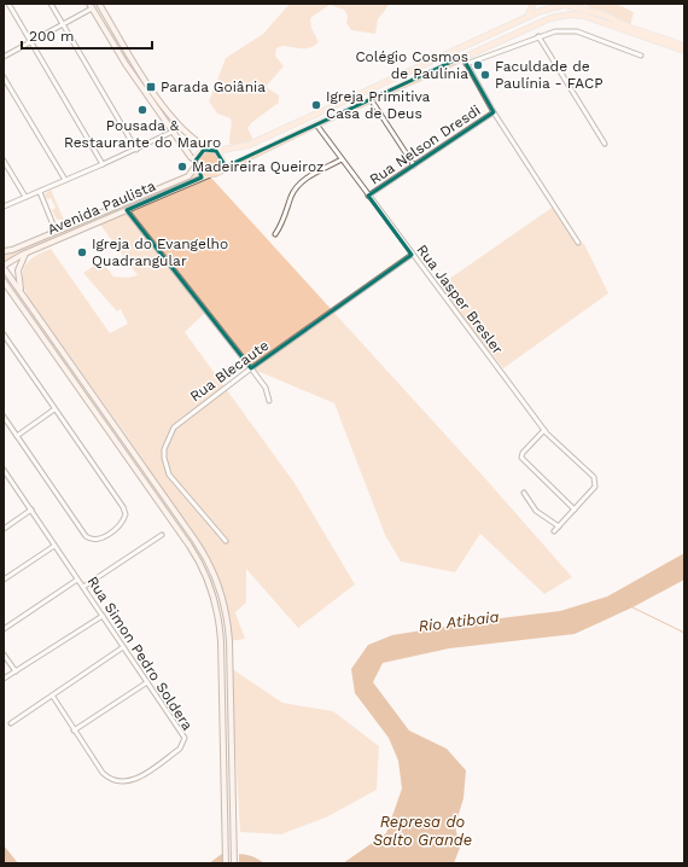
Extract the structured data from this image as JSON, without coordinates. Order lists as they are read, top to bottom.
{
  "streets": {
    "main road": ["Avenida Paulista"],
    "street": [
      "Rua Nelson Dresdi",
      "Rua Jasper Bresler",
      "Rua Blecaute",
      "Rua Simon Pedro Soldera"
    ]
  },
  "crossings": [
    ["Rua Nelson Dresdi", "Rua Jasper Bresler"],
    ["Rua Jasper Bresler", "Rua Blecaute"]
  ],
  "water": ["Rio Atibaia", "Represa do Salto Grande"],
  "places": {
    "other": [
      "Colégio Cosmos de Paulínia",
      "Faculdade de Paulínia - FACP",
      "Igreja Primitiva Casa de Deus",
      "Pousada & Restaurante do Mauro",
      "Madeireira Queiroz",
      "Igreja do Evangelho Quadrangular"
    ],
    "transit": ["Parada Goiânia"]
  },
  "scale_bar": "200 m"
}
